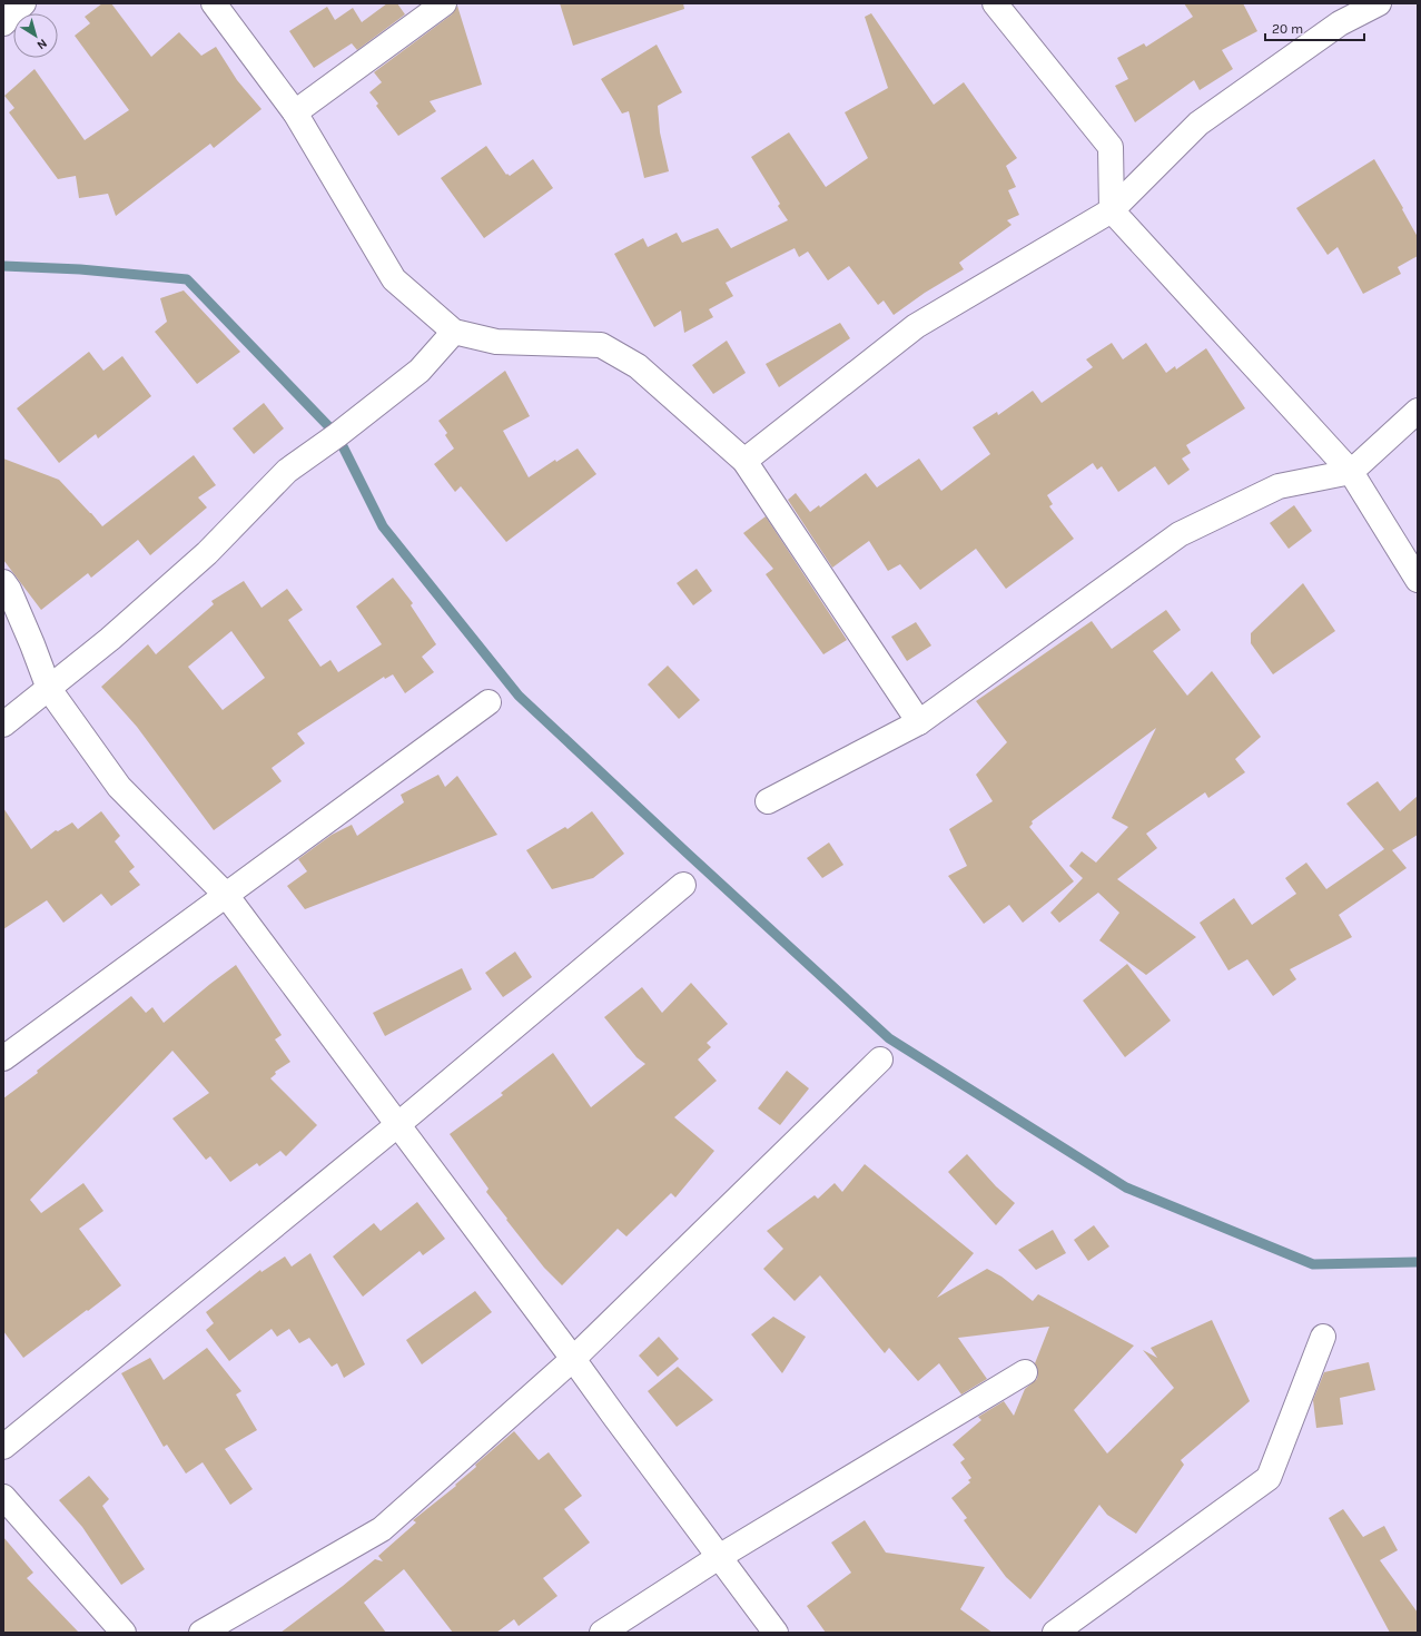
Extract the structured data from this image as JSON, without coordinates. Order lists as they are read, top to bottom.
{
  "scale_bar": "20 m",
  "north": "bottom right"
}
